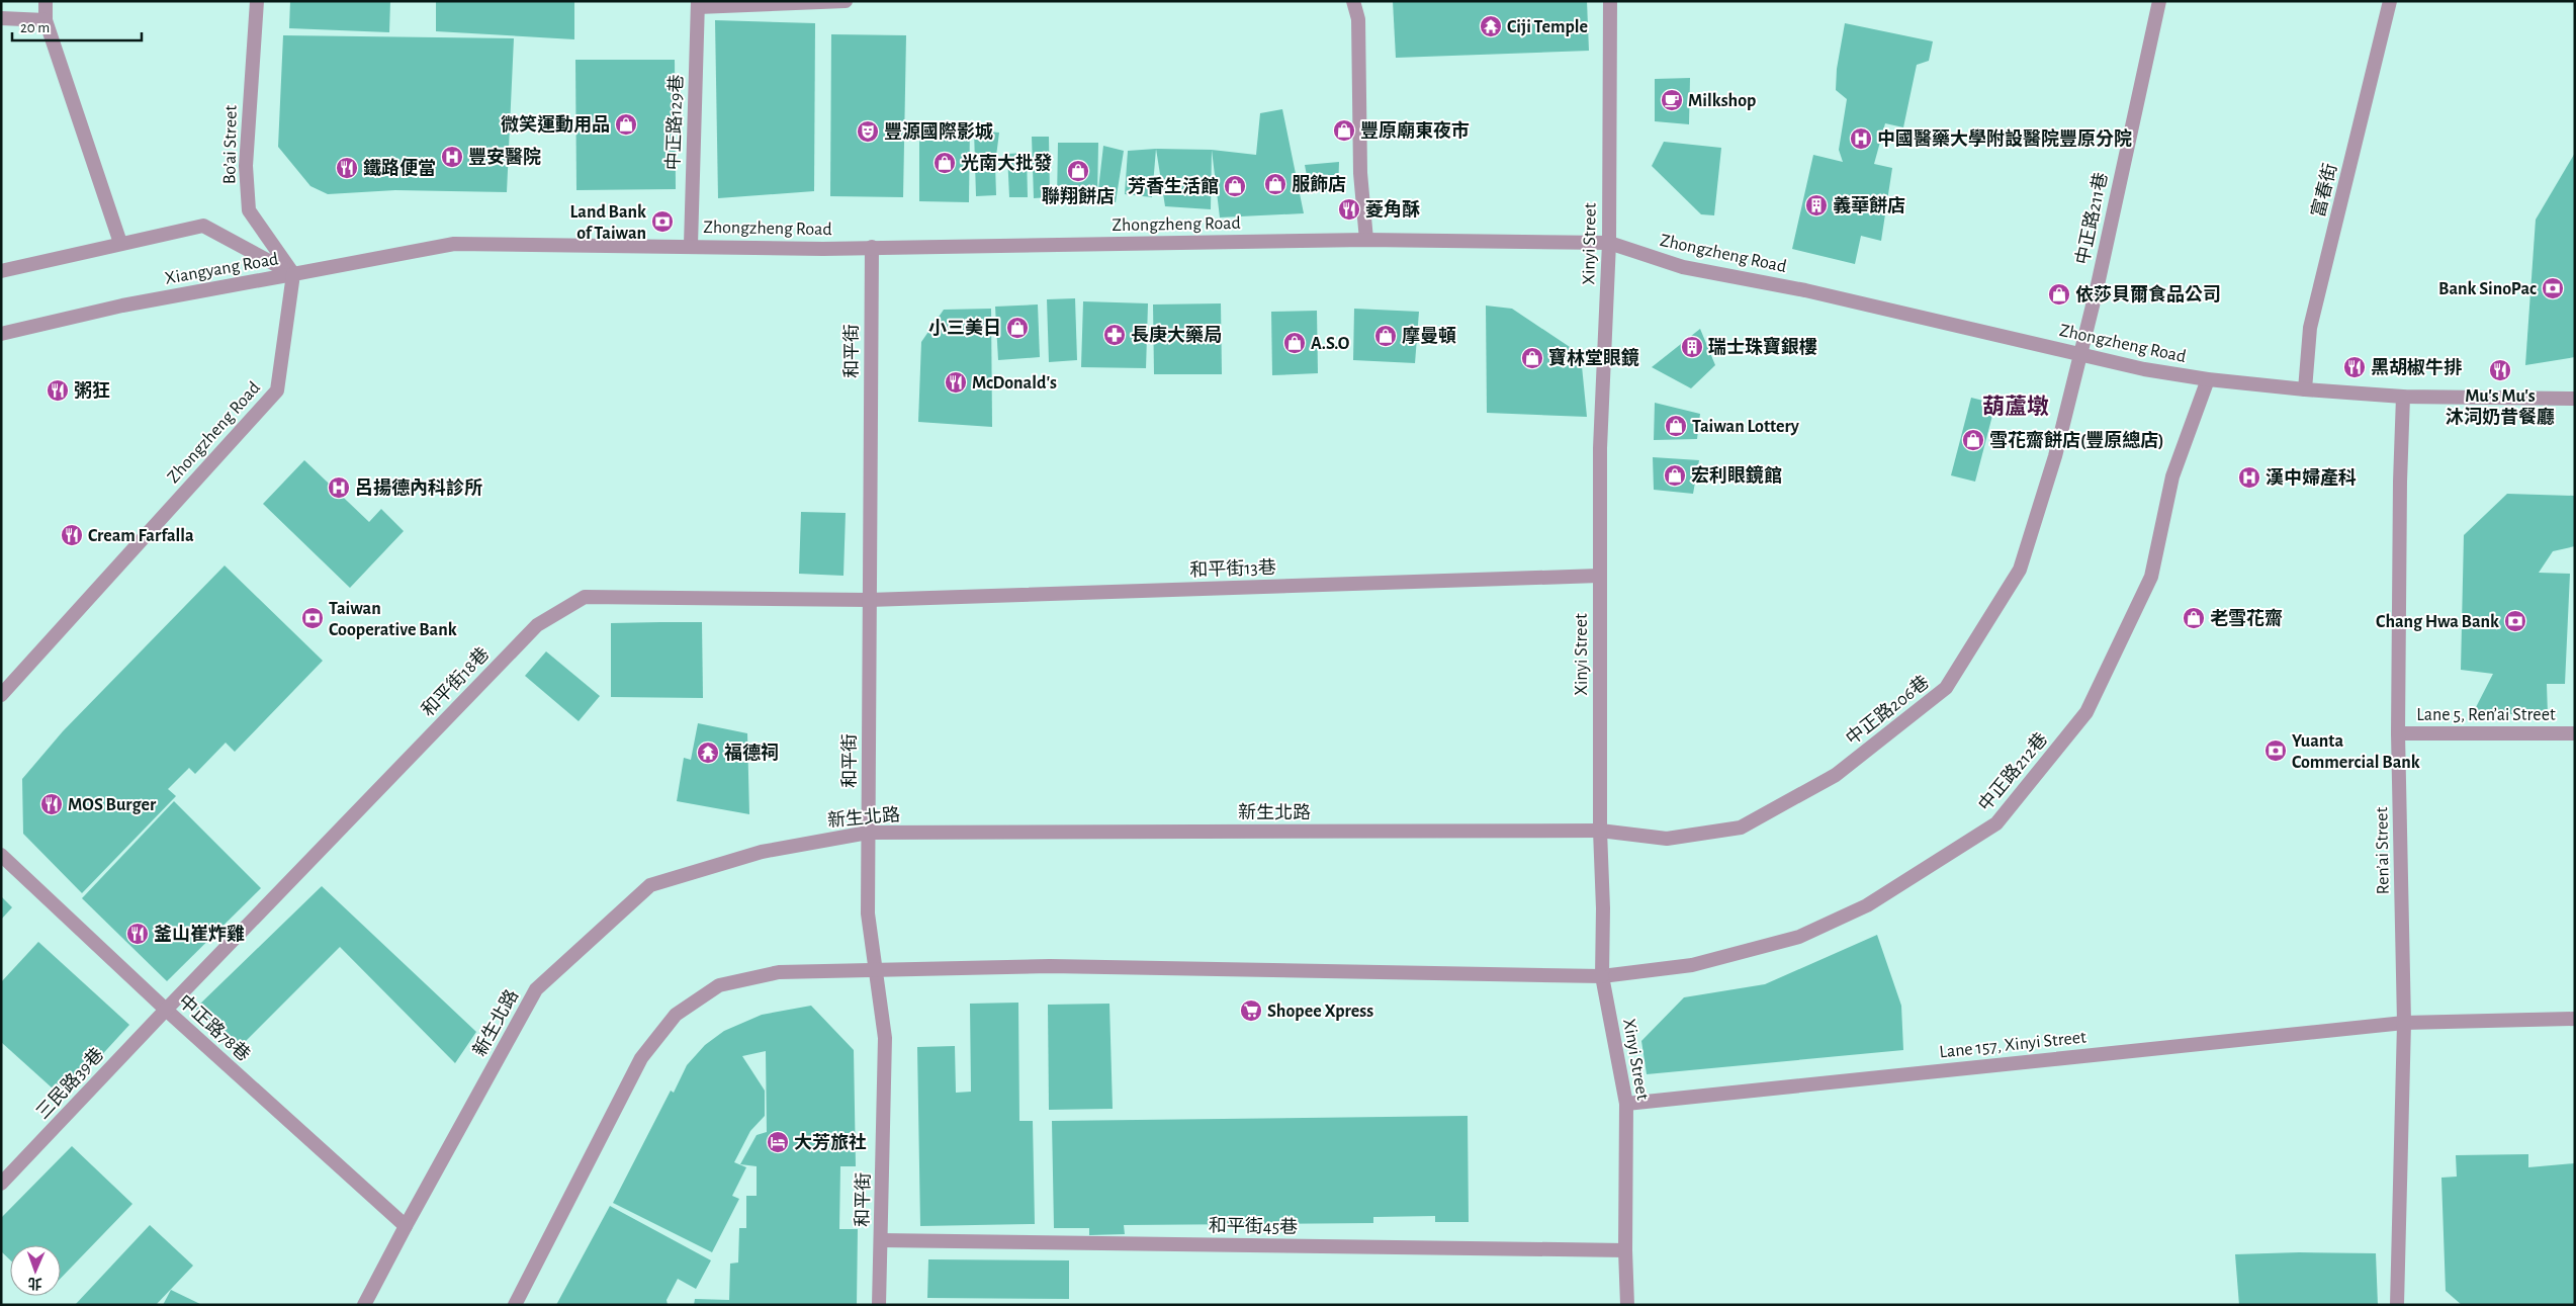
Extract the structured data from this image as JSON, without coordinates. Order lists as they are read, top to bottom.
{
  "streets": {
    "street": [
      "中正路129巷",
      "Bo’ai Street",
      "富春街",
      "中正路211巷",
      "Zhongzheng Road",
      "Xinyi Street",
      "Xiangyang Road",
      "和平街",
      "和平街13巷",
      "和平街18巷",
      "中正路206巷",
      "Lane 5, Ren’ai Street",
      "中正路212巷",
      "新生北路",
      "Ren’ai Street",
      "中正路78巷",
      "Lane 157, Xinyi Street",
      "三民路39巷",
      "和平街45巷"
    ]
  },
  "crossings": [
    ["中正路129巷", "Zhongzheng Road"],
    ["Bo’ai Street", "Zhongzheng Road"],
    ["Bo’ai Street", "Xiangyang Road"],
    ["富春街", "Zhongzheng Road"],
    ["中正路211巷", "Zhongzheng Road"],
    ["中正路211巷", "中正路206巷"],
    ["Zhongzheng Road", "Xinyi Street"],
    ["Zhongzheng Road", "Xiangyang Road"],
    ["Zhongzheng Road", "和平街"],
    ["Zhongzheng Road", "中正路206巷"],
    ["Zhongzheng Road", "中正路212巷"],
    ["Zhongzheng Road", "Ren’ai Street"],
    ["Xinyi Street", "和平街13巷"],
    ["Xinyi Street", "中正路206巷"],
    ["Xinyi Street", "中正路212巷"],
    ["Xinyi Street", "新生北路"],
    ["Xinyi Street", "Lane 157, Xinyi Street"],
    ["Xinyi Street", "和平街45巷"],
    ["和平街", "和平街13巷"],
    ["和平街", "和平街18巷"],
    ["和平街", "新生北路"],
    ["和平街", "和平街45巷"],
    ["和平街13巷", "和平街18巷"],
    ["和平街18巷", "中正路78巷"],
    ["和平街18巷", "三民路39巷"],
    ["中正路206巷", "新生北路"],
    ["Lane 5, Ren’ai Street", "Ren’ai Street"],
    ["新生北路", "中正路78巷"],
    ["Ren’ai Street", "Lane 157, Xinyi Street"],
    ["中正路78巷", "三民路39巷"]
  ],
  "districts": ["葫蘆墩"],
  "places": {
    "temple": ["Ciji Temple", "福德祠"],
    "cafe": ["Milkshop"],
    "shop": [
      "微笑運動用品",
      "豐原廟東夜市",
      "光南大批發",
      "聯翔餅店",
      "服飾店",
      "芳香生活館",
      "依莎貝爾食品公司",
      "小三美日",
      "摩曼頓",
      "A.S.O",
      "寶林堂眼鏡",
      "Taiwan Lottery",
      "雪花齋餅店(豐原總店)",
      "宏利眼鏡館",
      "老雪花齋"
    ],
    "theatre": ["豐源國際影城"],
    "hospital": [
      "中國醫藥大學附設醫院豐原分院",
      "豐安醫院",
      "漢中婦產科",
      "呂揚德內科診所"
    ],
    "restaurant": [
      "鐵路便當",
      "菱角酥",
      "黑胡椒牛排",
      "Mu's Mu's 沐泀奶昔餐廳",
      "McDonald's",
      "粥狂",
      "Cream Farfalla",
      "MOS Burger",
      "釜山崔炸雞"
    ],
    "building": ["義華餅店", "瑞士珠寶銀樓"],
    "bank": [
      "Land Bank of Taiwan",
      "Bank SinoPac",
      "Taiwan Cooperative Bank",
      "Chang Hwa Bank",
      "Yuanta Commercial Bank"
    ],
    "pharmacy": ["長庚大藥局"],
    "supermarket": ["Shopee Xpress"],
    "hotel": ["大芳旅社"]
  },
  "scale_bar": "20 m",
  "north": "bottom"
}
